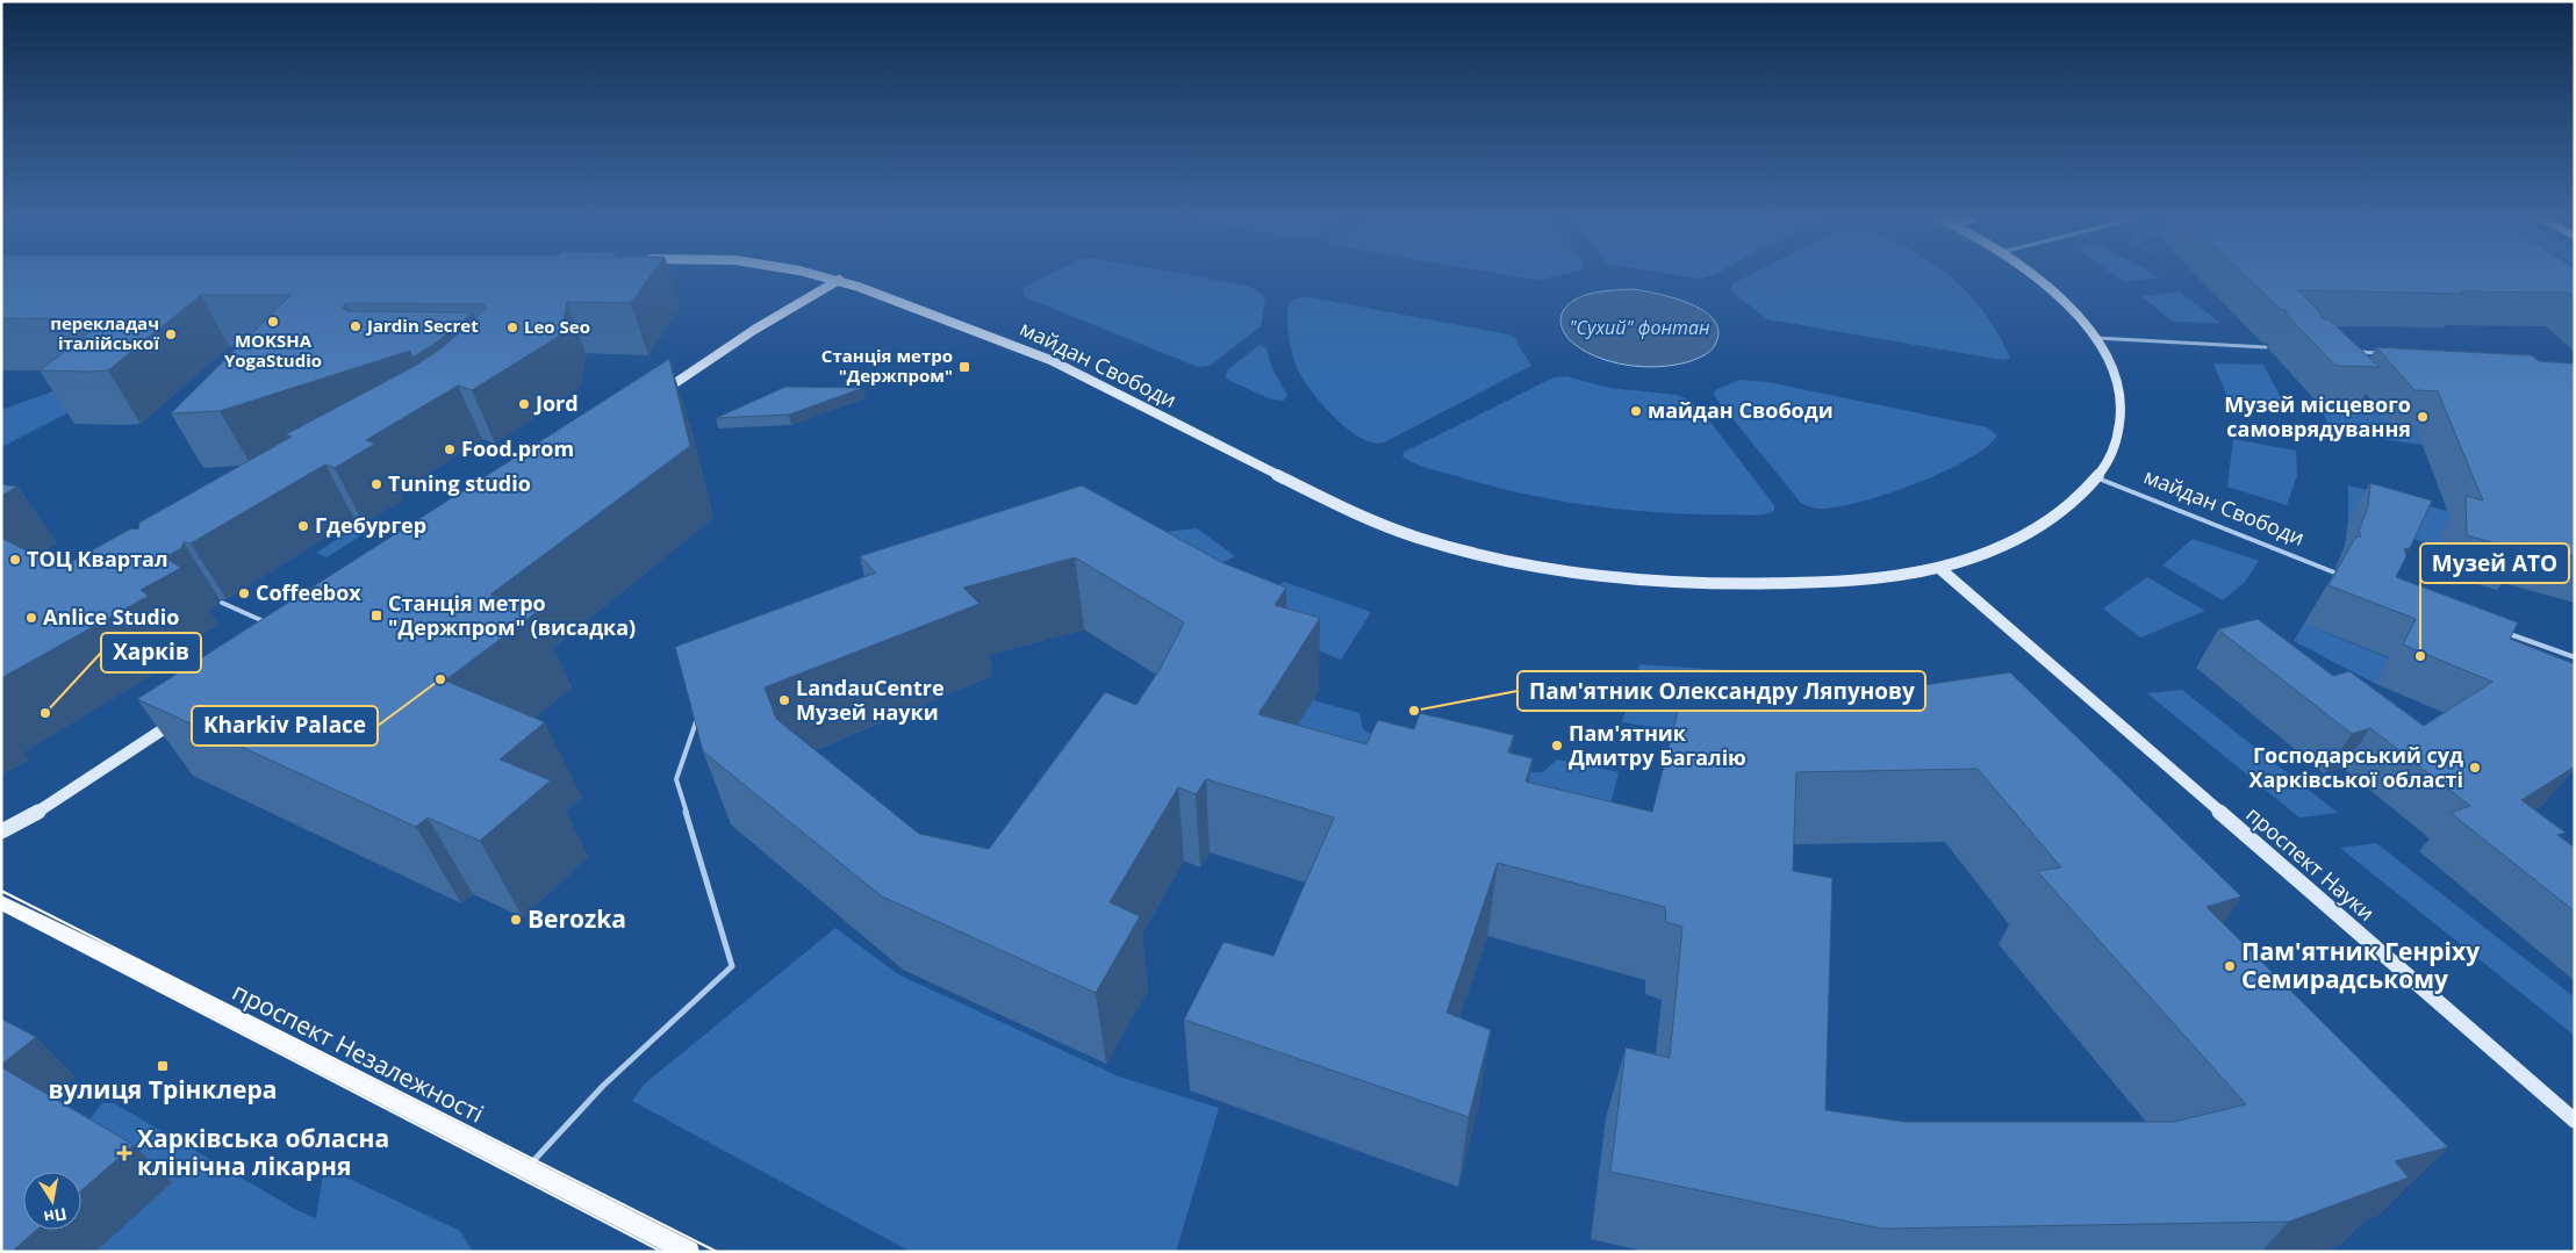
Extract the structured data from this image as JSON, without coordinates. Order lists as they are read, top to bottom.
{
  "streets": {
    "main road": ["майдан Свободи", "проспект Науки", "проспект Незалежності"]
  },
  "crossings": [
    ["майдан Свободи", "проспект Науки"]
  ],
  "water": ["\"Сухий\" фонтан"],
  "places": {
    "other": [
      "MOKSHA YogaStudio",
      "Jardin Secret",
      "Leo Seo",
      "перекладач італійської",
      "Jord",
      "майдан Свободи",
      "Музей місцевого самоврядування",
      "Food.prom",
      "Tuning studio",
      "Гдебургер",
      "ТОЦ Квартал",
      "Coffeebox",
      "Anlice Studio",
      "Музей АТО",
      "Kharkiv Palace",
      "LandauCentre Музей науки",
      "Пам'ятник Олександру Ляпунову",
      "Харків",
      "Пам'ятник Дмитру Багалію",
      "Господарський суд Харківської області",
      "Berozka",
      "Пам'ятник Генріху Семирадському"
    ],
    "transit": ["Станція метро \"Держпром\"", "Станція метро \"Держпром\" (висадка)", "вулиця Трінклера"],
    "health": ["Харківська обласна клінічна лікарня"]
  },
  "north": "bottom"
}
